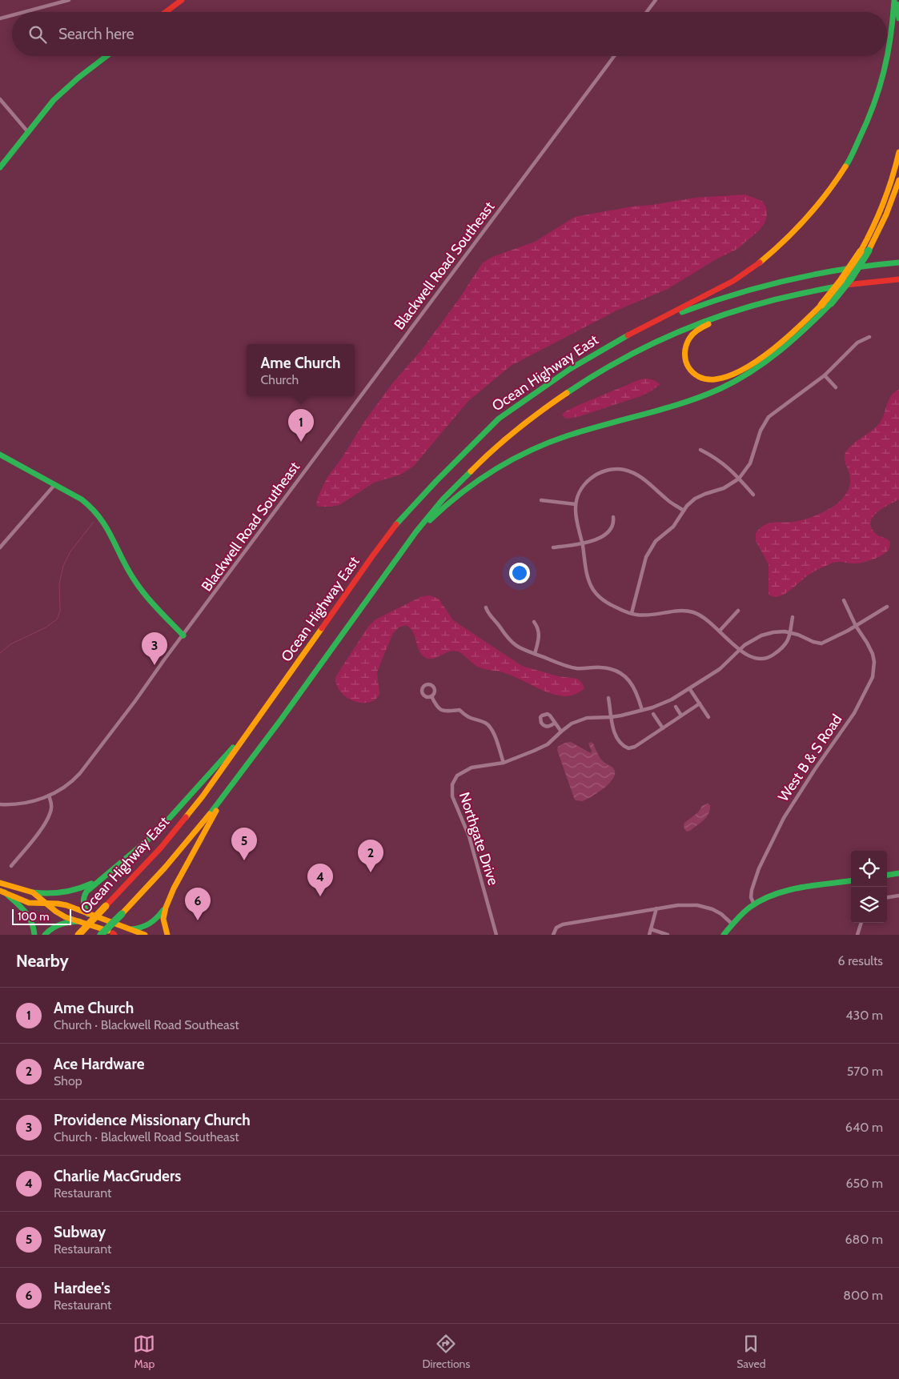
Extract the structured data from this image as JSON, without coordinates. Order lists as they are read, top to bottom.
{
  "streets": {
    "main road": ["Ocean Highway East"],
    "street": ["Blackwell Road Southeast", "West B & S Road", "Northgate Drive"]
  },
  "crossings": [
    ["West B & S Road", "Northgate Drive"]
  ],
  "scale_bar": "100 m",
  "page": {
    "search": "Search here",
    "popup": ["Ame Church", "Church"],
    "pins": [
      "1",
      "3",
      "5",
      "2",
      "4",
      "6"
    ],
    "scale": "100 m",
    "heading": ["Nearby", "6 results"],
    "list": [
      {
        "mark": "1",
        "name": "Ame Church",
        "note": "Church · Blackwell Road Southeast",
        "value": "430 m"
      },
      {
        "mark": "2",
        "name": "Ace Hardware",
        "note": "Shop",
        "value": "570 m"
      },
      {
        "mark": "3",
        "name": "Providence Missionary Church",
        "note": "Church · Blackwell Road Southeast",
        "value": "640 m"
      },
      {
        "mark": "4",
        "name": "Charlie MacGruders",
        "note": "Restaurant",
        "value": "650 m"
      },
      {
        "mark": "5",
        "name": "Subway",
        "note": "Restaurant",
        "value": "680 m"
      },
      {
        "mark": "6",
        "name": "Hardee's",
        "note": "Restaurant",
        "value": "800 m"
      }
    ],
    "nav": ["Map", "Directions", "Saved"]
  }
}
